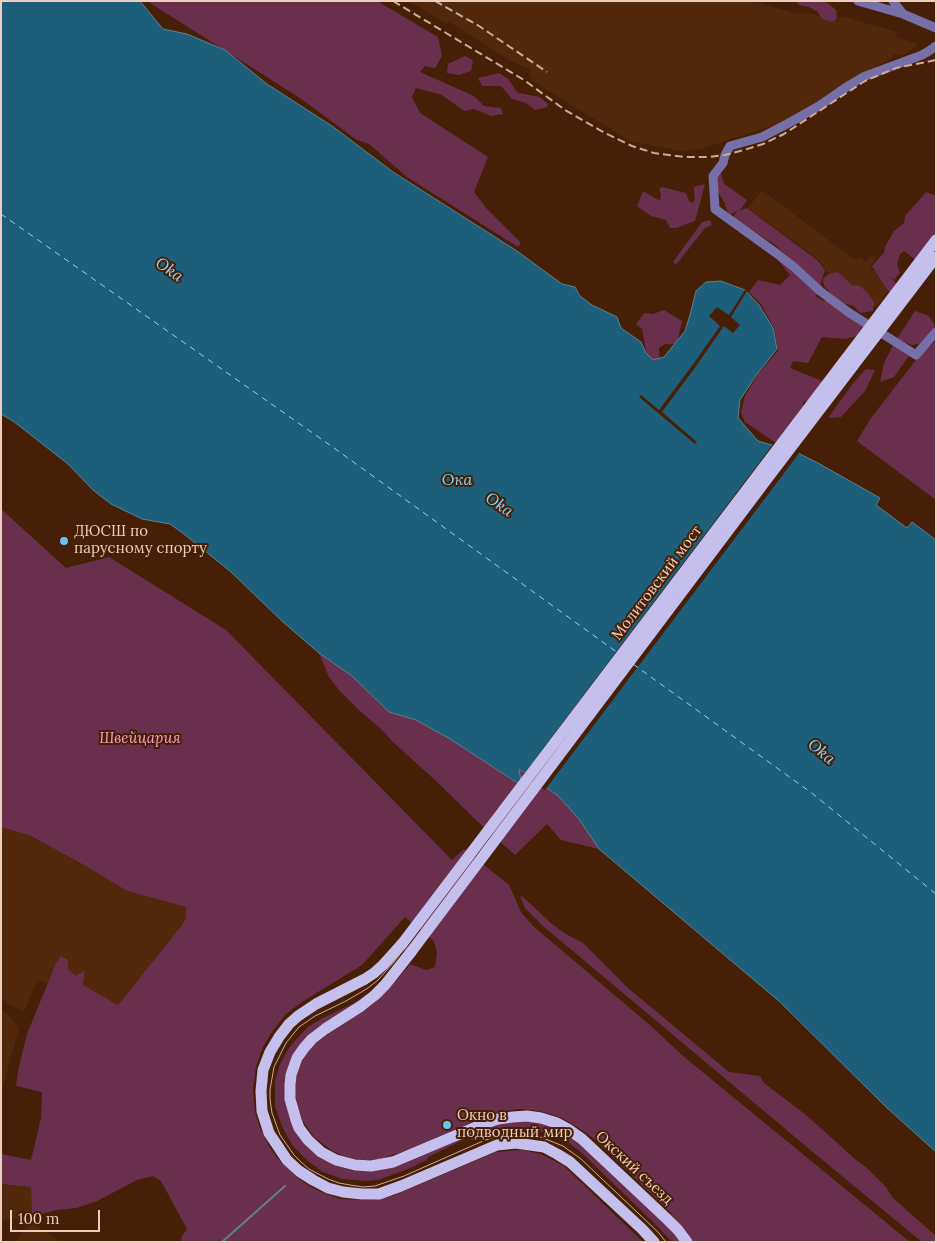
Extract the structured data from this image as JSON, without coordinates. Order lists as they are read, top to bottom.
{
  "streets": {
    "main road": ["Молитовский мост", "Окский съезд"]
  },
  "crossings": [
    ["Молитовский мост", "Окский съезд"]
  ],
  "water": ["Oka", "Ока"],
  "parks": ["Швейцария"],
  "places": ["ДЮСШ по парусному спорту", "Окно в подводный мир"],
  "scale_bar": "100 m"
}
